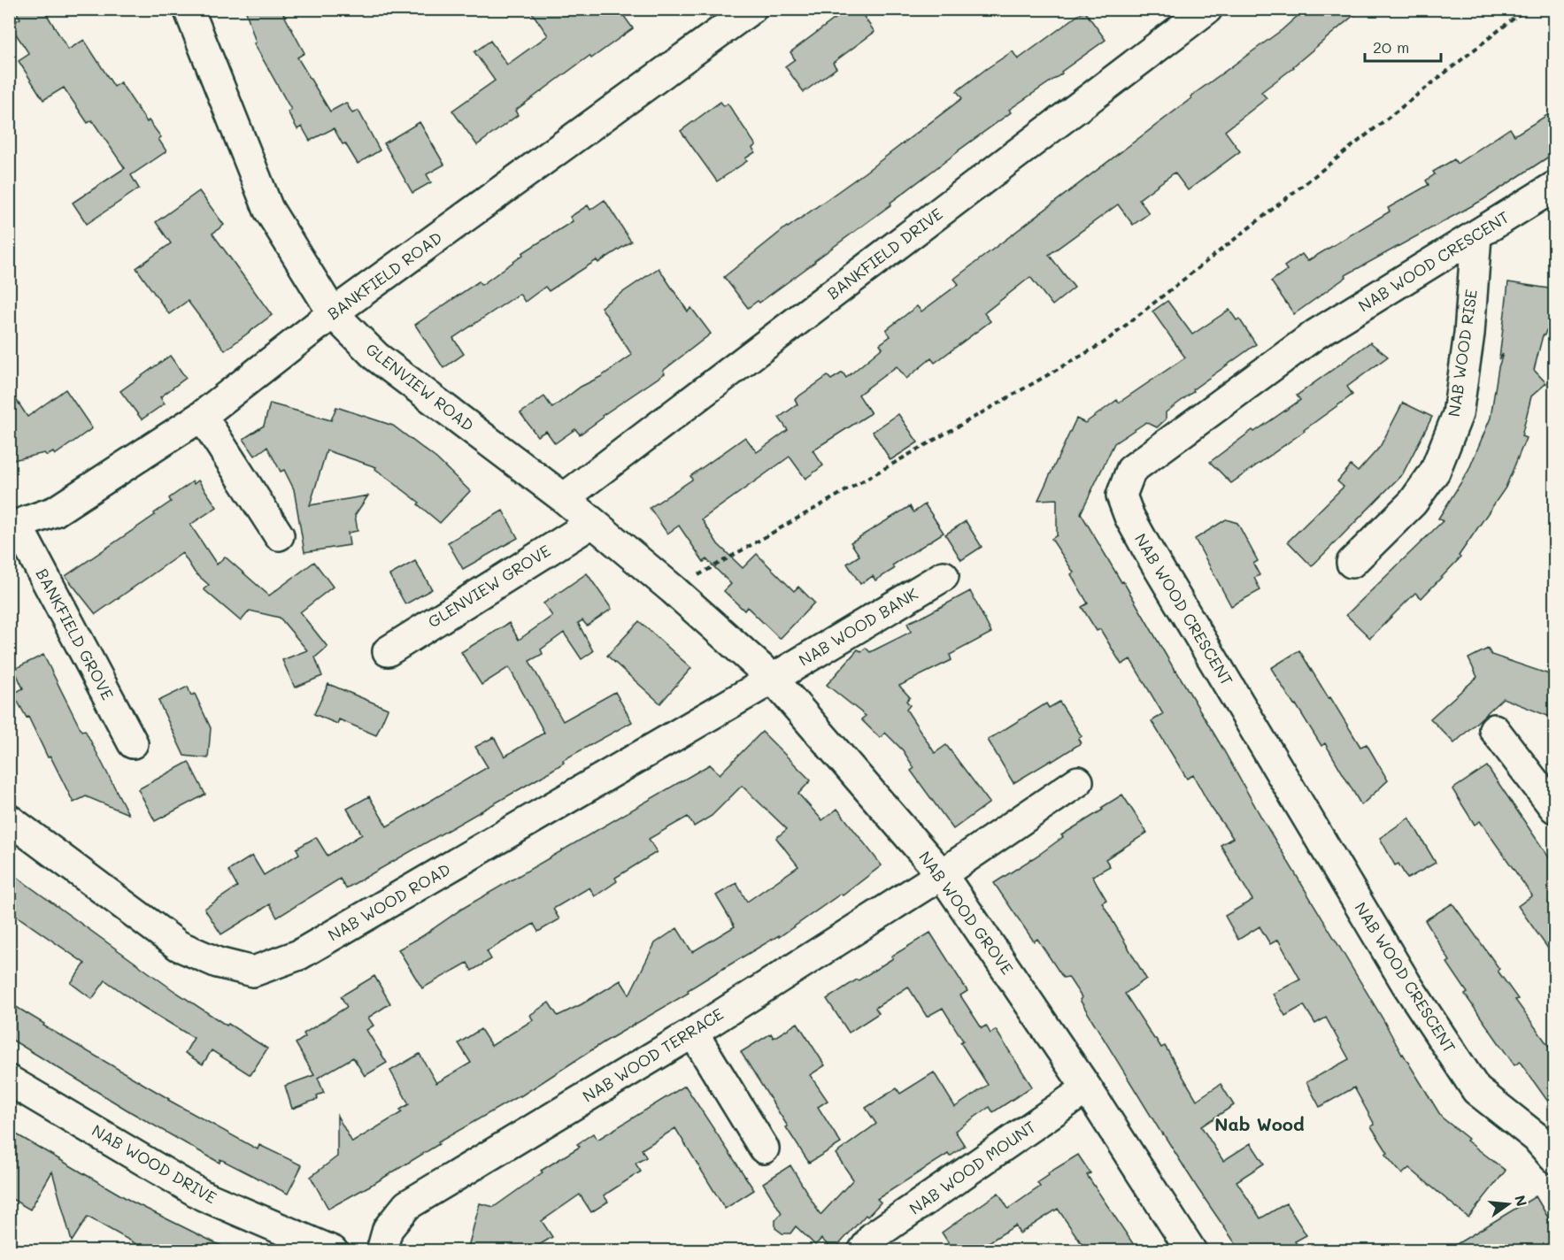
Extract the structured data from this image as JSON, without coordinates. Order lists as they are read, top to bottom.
{
  "streets": {
    "street": [
      "BANKFIELD DRIVE",
      "NAB WOOD CRESCENT",
      "BANKFIELD ROAD",
      "NAB WOOD RISE",
      "GLENVIEW ROAD",
      "GLENVIEW GROVE",
      "NAB WOOD BANK",
      "BANKFIELD GROVE",
      "NAB WOOD ROAD",
      "NAB WOOD GROVE",
      "NAB WOOD TERRACE",
      "NAB WOOD DRIVE",
      "NAB WOOD MOUNT"
    ]
  },
  "crossings": [
    ["BANKFIELD DRIVE", "GLENVIEW ROAD"],
    ["NAB WOOD CRESCENT", "NAB WOOD RISE"],
    ["BANKFIELD ROAD", "GLENVIEW ROAD"],
    ["BANKFIELD ROAD", "BANKFIELD GROVE"],
    ["GLENVIEW ROAD", "GLENVIEW GROVE"],
    ["GLENVIEW ROAD", "NAB WOOD GROVE"],
    ["NAB WOOD BANK", "NAB WOOD ROAD"],
    ["NAB WOOD BANK", "NAB WOOD GROVE"],
    ["NAB WOOD ROAD", "NAB WOOD GROVE"],
    ["NAB WOOD GROVE", "NAB WOOD TERRACE"],
    ["NAB WOOD GROVE", "NAB WOOD MOUNT"]
  ],
  "districts": ["Nab Wood"],
  "scale_bar": "20 m",
  "north": "right"
}
